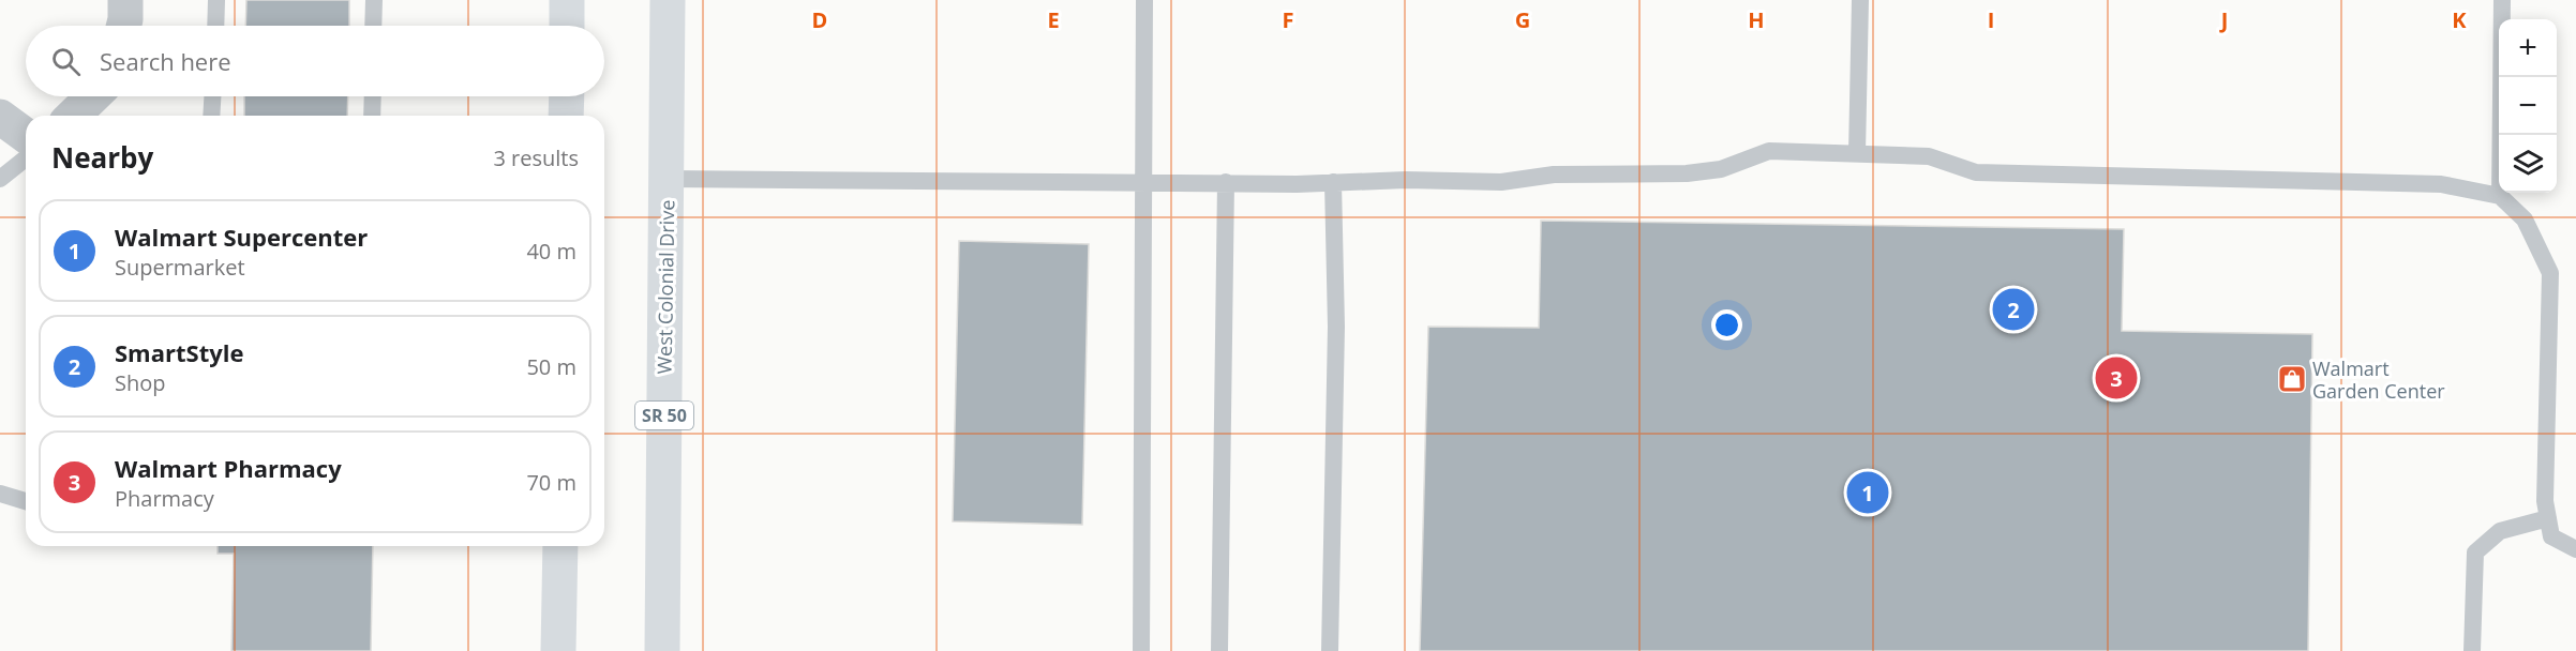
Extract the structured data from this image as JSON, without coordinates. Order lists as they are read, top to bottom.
{
  "streets": {
    "highway": ["West Colonial Drive", "SR 50"]
  },
  "places": {
    "shop": ["Walmart Garden Center"]
  },
  "page": {
    "map_buttons": ["+", "−"],
    "search": "Search here",
    "heading": ["Nearby", "3 results"],
    "list": [
      {
        "mark": "1",
        "name": "Walmart Supercenter",
        "note": "Supermarket",
        "value": "40 m"
      },
      {
        "mark": "2",
        "name": "SmartStyle",
        "note": "Shop",
        "value": "50 m"
      },
      {
        "mark": "3",
        "name": "Walmart Pharmacy",
        "note": "Pharmacy",
        "value": "70 m"
      }
    ],
    "pins": ["2", "3", "1"]
  },
  "grid": {
    "columns": [
      "D",
      "E",
      "F",
      "G",
      "H",
      "I",
      "J",
      "K"
    ]
  }
}
